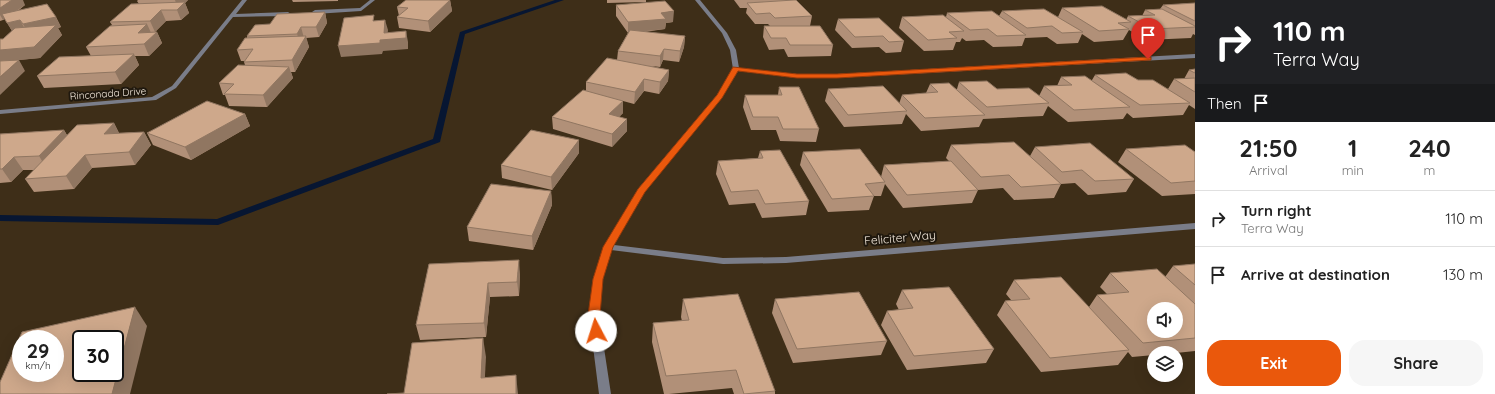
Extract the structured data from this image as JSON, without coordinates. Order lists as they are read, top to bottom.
{
  "streets": {
    "street": ["Rinconada Drive", "Feliciter Way"]
  },
  "page": {
    "turn": ["110 m", "Terra Way"],
    "then": "Then",
    "eta": [
      "21:50",
      "Arrival",
      "1",
      "min",
      "240",
      "m"
    ],
    "list": [
      {
        "name": "Turn right",
        "note": "Terra Way",
        "value": "110 m"
      },
      {
        "name": "Arrive at destination",
        "value": "130 m"
      }
    ],
    "speed": "29 km/h",
    "limit": "30",
    "buttons": ["Exit", "Share"]
  }
}
